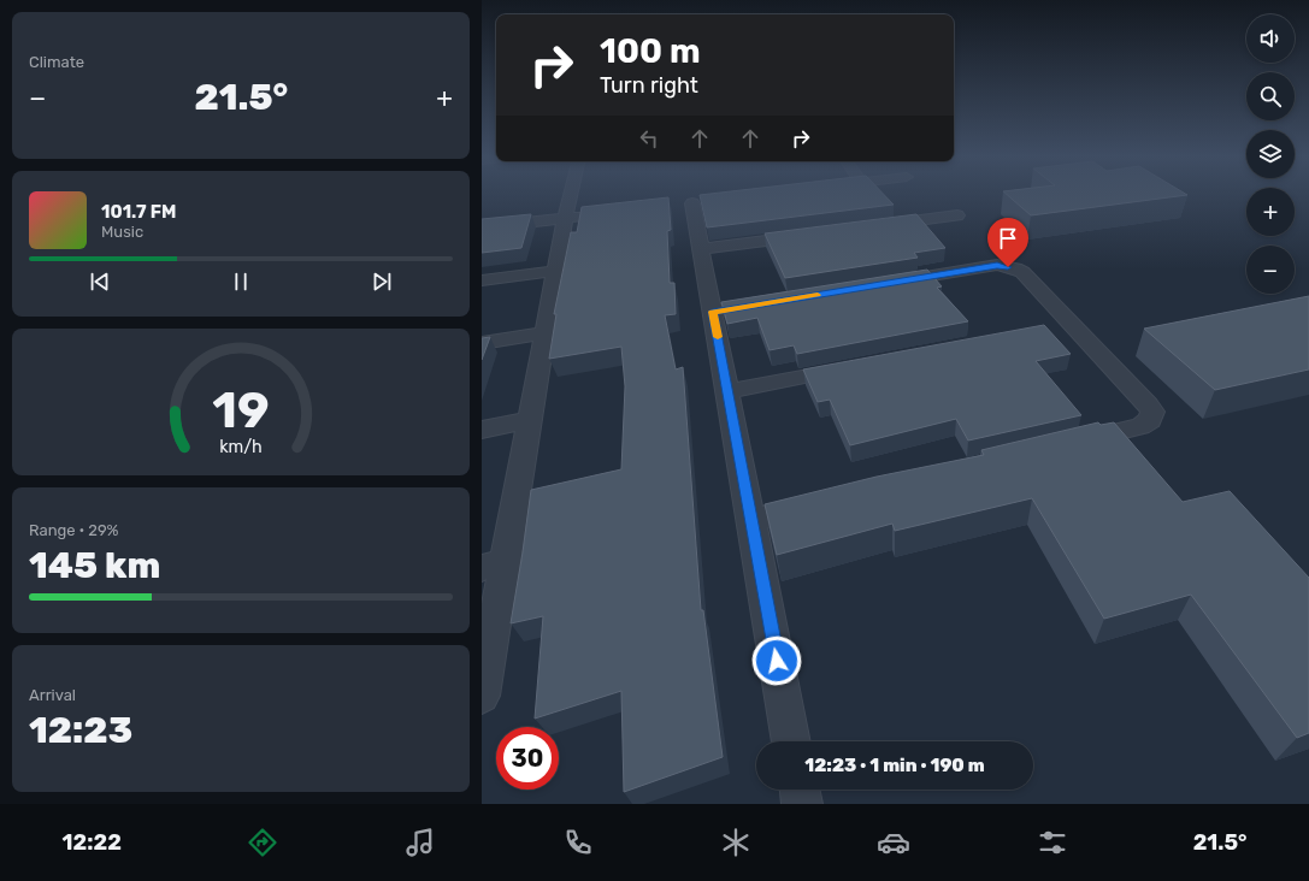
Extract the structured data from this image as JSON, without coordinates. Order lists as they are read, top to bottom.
{
  "page": {
    "tile": [
      "Climate",
      ["Range · 29%", "145 km"],
      ["Arrival", "12:23"]
    ],
    "map_buttons": ["+", "−"],
    "turn": ["100 m", "Turn right"],
    "heat": ["−", "21.5°", "+"],
    "song": ["101.7 FM", "Music"],
    "limit": "30",
    "trip": "12:23 · 1 min · 190 m",
    "tabs": ["12:22", "21.5°"],
    "gauge": ["19", "km/h"]
  }
}
